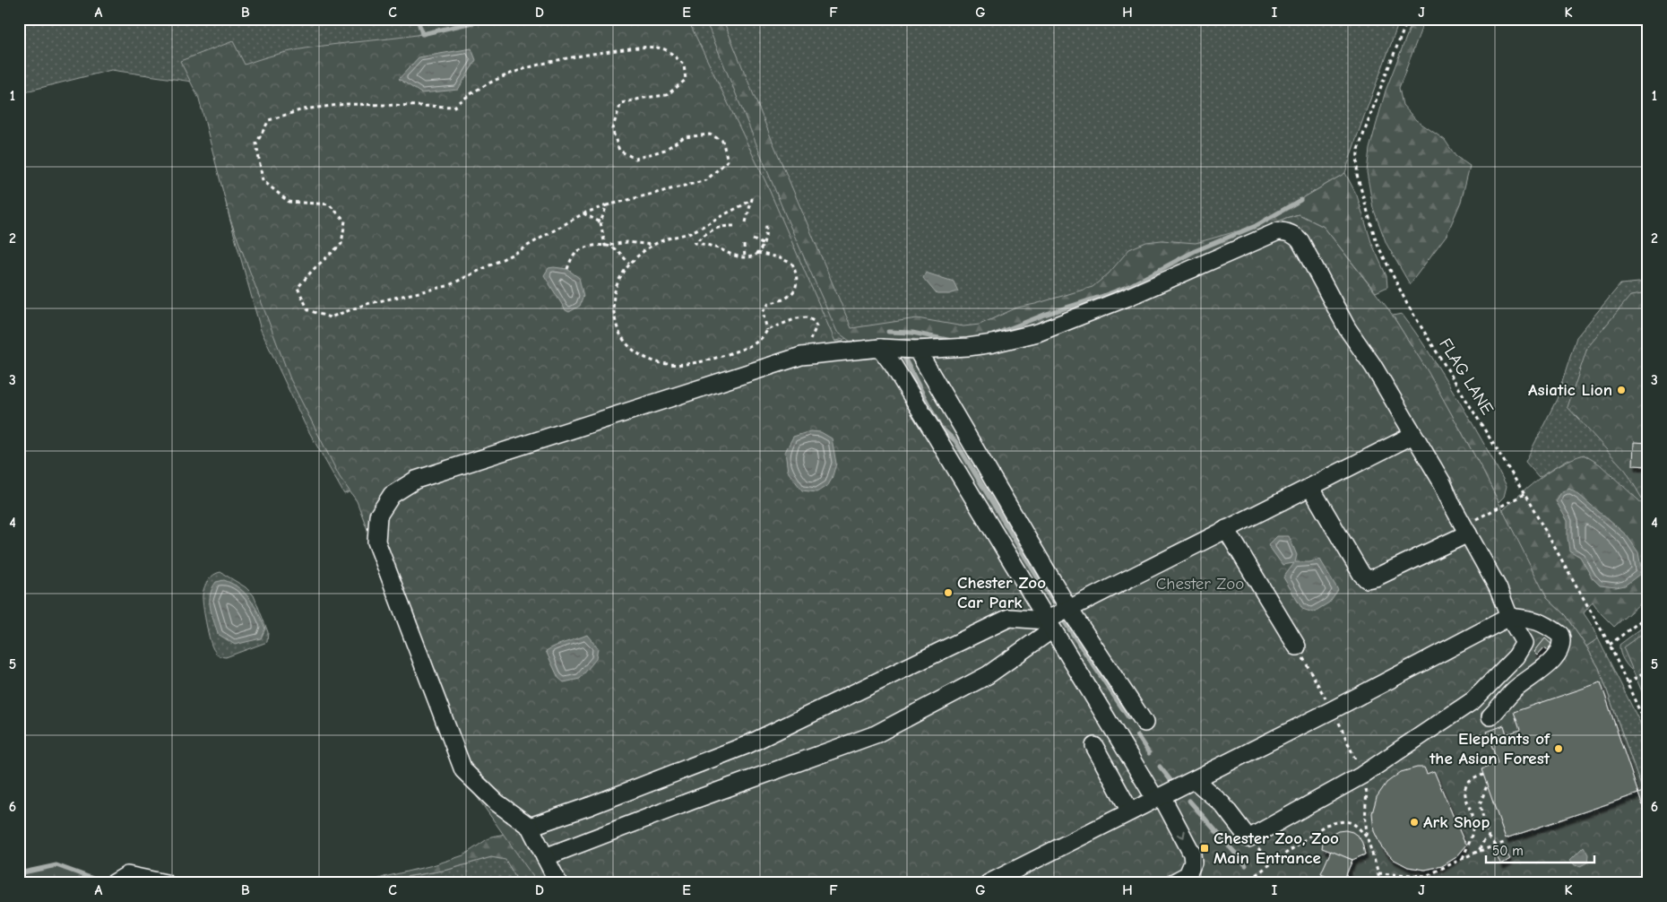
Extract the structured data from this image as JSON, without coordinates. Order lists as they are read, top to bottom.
{
  "streets": {
    "path": ["FLAG LANE"]
  },
  "parks": ["Chester Zoo"],
  "places": {
    "other": [
      "Asiatic Lion",
      "Chester Zoo Car Park",
      "Elephants of the Asian Forest",
      "Ark Shop"
    ],
    "transit": ["Chester Zoo, Zoo Main Entrance"]
  },
  "scale_bar": "50 m",
  "grid": {
    "columns": [
      "A",
      "B",
      "C",
      "D",
      "E",
      "F",
      "G",
      "H",
      "I",
      "J",
      "K"
    ],
    "rows": [
      "1",
      "2",
      "3",
      "4",
      "5",
      "6"
    ]
  }
}
